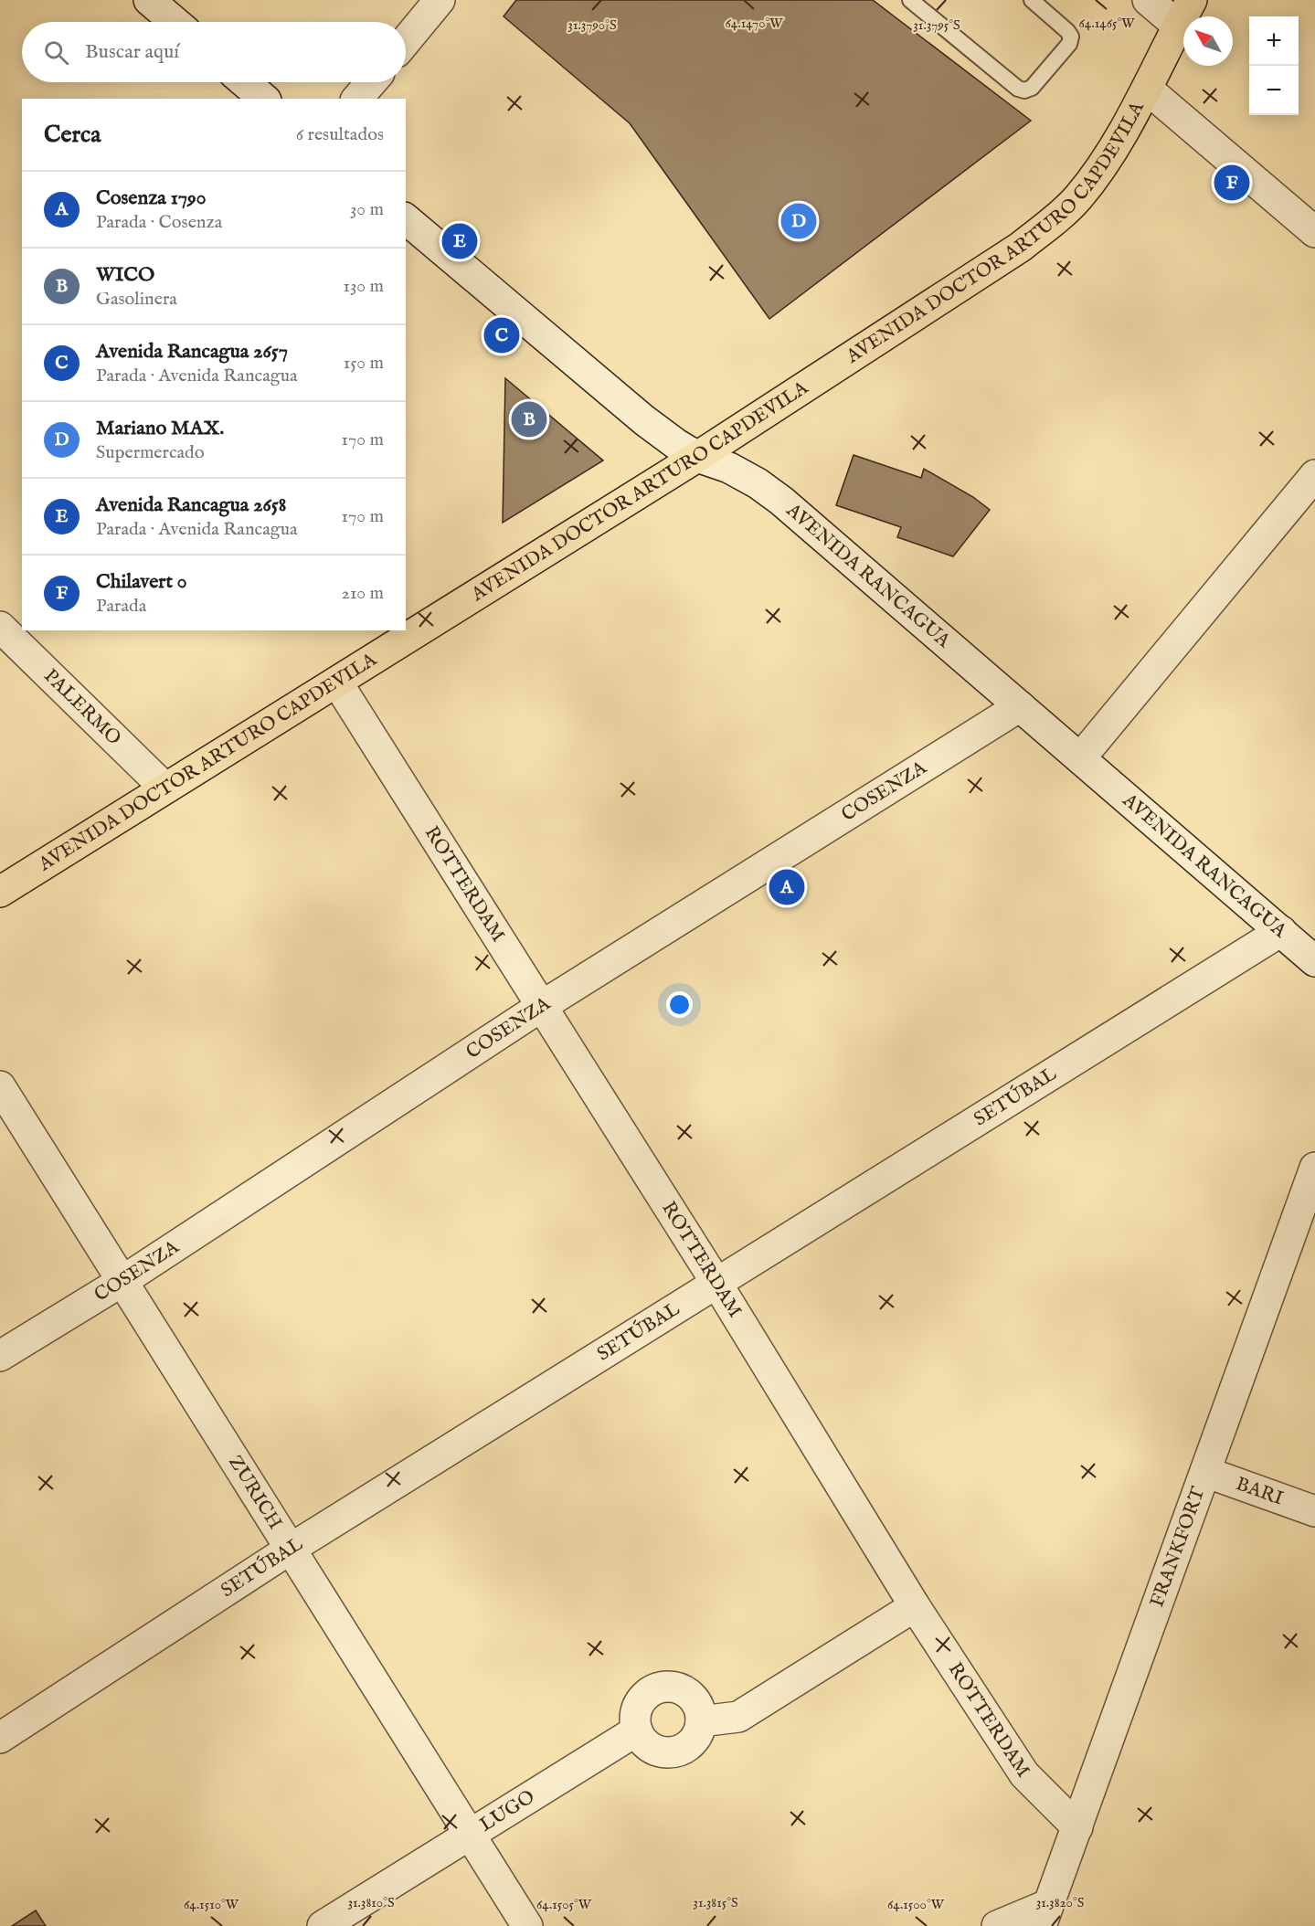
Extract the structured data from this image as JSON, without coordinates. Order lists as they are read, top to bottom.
{
  "streets": {
    "main road": ["AVENIDA DOCTOR ARTURO CAPDEVILA"],
    "street": [
      "AVENIDA RANCAGUA",
      "PALERMO",
      "COSENZA",
      "ROTTERDAM",
      "SETÚBAL",
      "BARI",
      "ZURICH",
      "FRANKFORT",
      "LUGO"
    ]
  },
  "crossings": [
    ["AVENIDA DOCTOR ARTURO CAPDEVILA", "AVENIDA RANCAGUA"],
    ["AVENIDA DOCTOR ARTURO CAPDEVILA", "PALERMO"],
    ["AVENIDA DOCTOR ARTURO CAPDEVILA", "ROTTERDAM"],
    ["AVENIDA RANCAGUA", "COSENZA"],
    ["AVENIDA RANCAGUA", "SETÚBAL"],
    ["COSENZA", "ROTTERDAM"],
    ["COSENZA", "ZURICH"],
    ["ROTTERDAM", "SETÚBAL"],
    ["ROTTERDAM", "FRANKFORT"],
    ["SETÚBAL", "ZURICH"],
    ["BARI", "FRANKFORT"],
    ["ZURICH", "LUGO"]
  ],
  "north": "top left",
  "page": {
    "map_buttons": ["+", "−"],
    "search": "Buscar aquí",
    "heading": ["Cerca", "6 resultados"],
    "pins": [
      "F",
      "D",
      "E",
      "C",
      "B",
      "A"
    ],
    "list": [
      {
        "mark": "A",
        "name": "Cosenza 1790",
        "note": "Parada · Cosenza",
        "value": "30 m"
      },
      {
        "mark": "B",
        "name": "WICO",
        "note": "Gasolinera",
        "value": "130 m"
      },
      {
        "mark": "C",
        "name": "Avenida Rancagua 2657",
        "note": "Parada · Avenida Rancagua",
        "value": "150 m"
      },
      {
        "mark": "D",
        "name": "Mariano MAX.",
        "note": "Supermercado",
        "value": "170 m"
      },
      {
        "mark": "E",
        "name": "Avenida Rancagua 2658",
        "note": "Parada · Avenida Rancagua",
        "value": "170 m"
      },
      {
        "mark": "F",
        "name": "Chilavert 0",
        "note": "Parada",
        "value": "210 m"
      }
    ]
  },
  "coordinates": [
    "64.1465°W",
    "64.1470°W",
    "31.3790°S",
    "31.3795°S",
    "31.3810°S",
    "31.3815°S",
    "31.3820°S",
    "64.1510°W",
    "64.1505°W",
    "64.1500°W"
  ]
}
